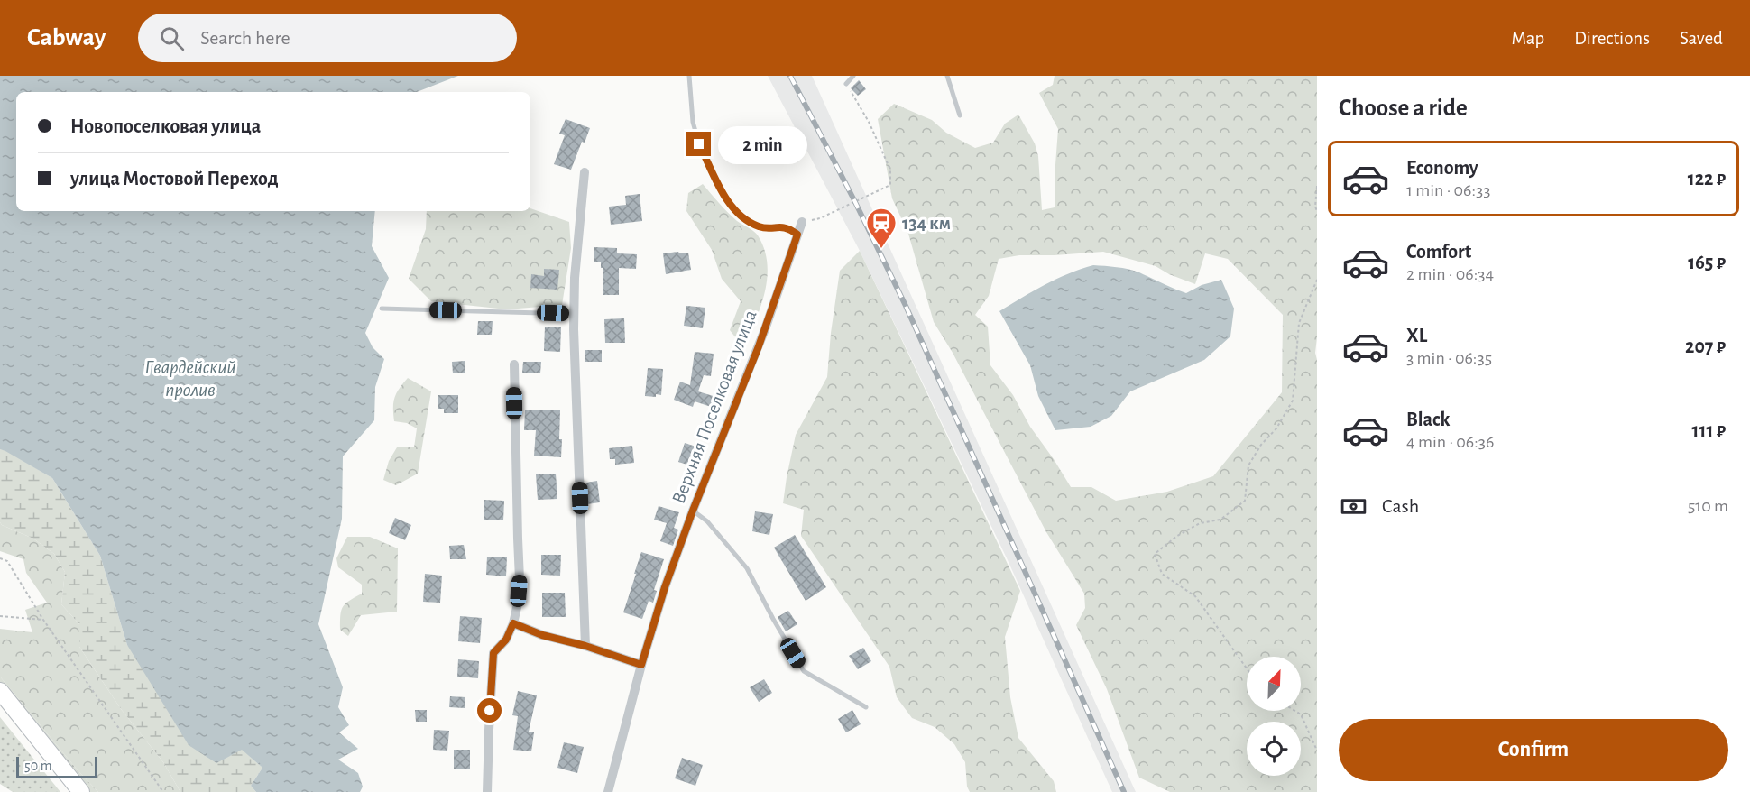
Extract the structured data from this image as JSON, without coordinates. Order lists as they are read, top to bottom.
{
  "streets": {
    "street": ["Верхняя Поселковая улица"]
  },
  "water": ["Гвардейский пролив"],
  "places": {
    "station": ["134 км"]
  },
  "scale_bar": "50 m",
  "north": "top right",
  "page": {
    "header": "Cabway",
    "search": "Search here",
    "nav": ["Map", "Directions", "Saved"],
    "heading": "Choose a ride",
    "banner": ["Новопоселковая улица", "улица Мостовой Переход"],
    "bubble": "2 min",
    "list": [
      {
        "name": "Economy",
        "note": "1 min · 06:33",
        "value": "122 ₽"
      },
      {
        "name": "Comfort",
        "note": "2 min · 06:34",
        "value": "165 ₽"
      },
      {
        "name": "XL",
        "note": "3 min · 06:35",
        "value": "207 ₽"
      },
      {
        "name": "Black",
        "note": "4 min · 06:36",
        "value": "111 ₽"
      }
    ],
    "pay": ["Cash", "510 m"],
    "buttons": "Confirm",
    "scale": "50 m"
  }
}
